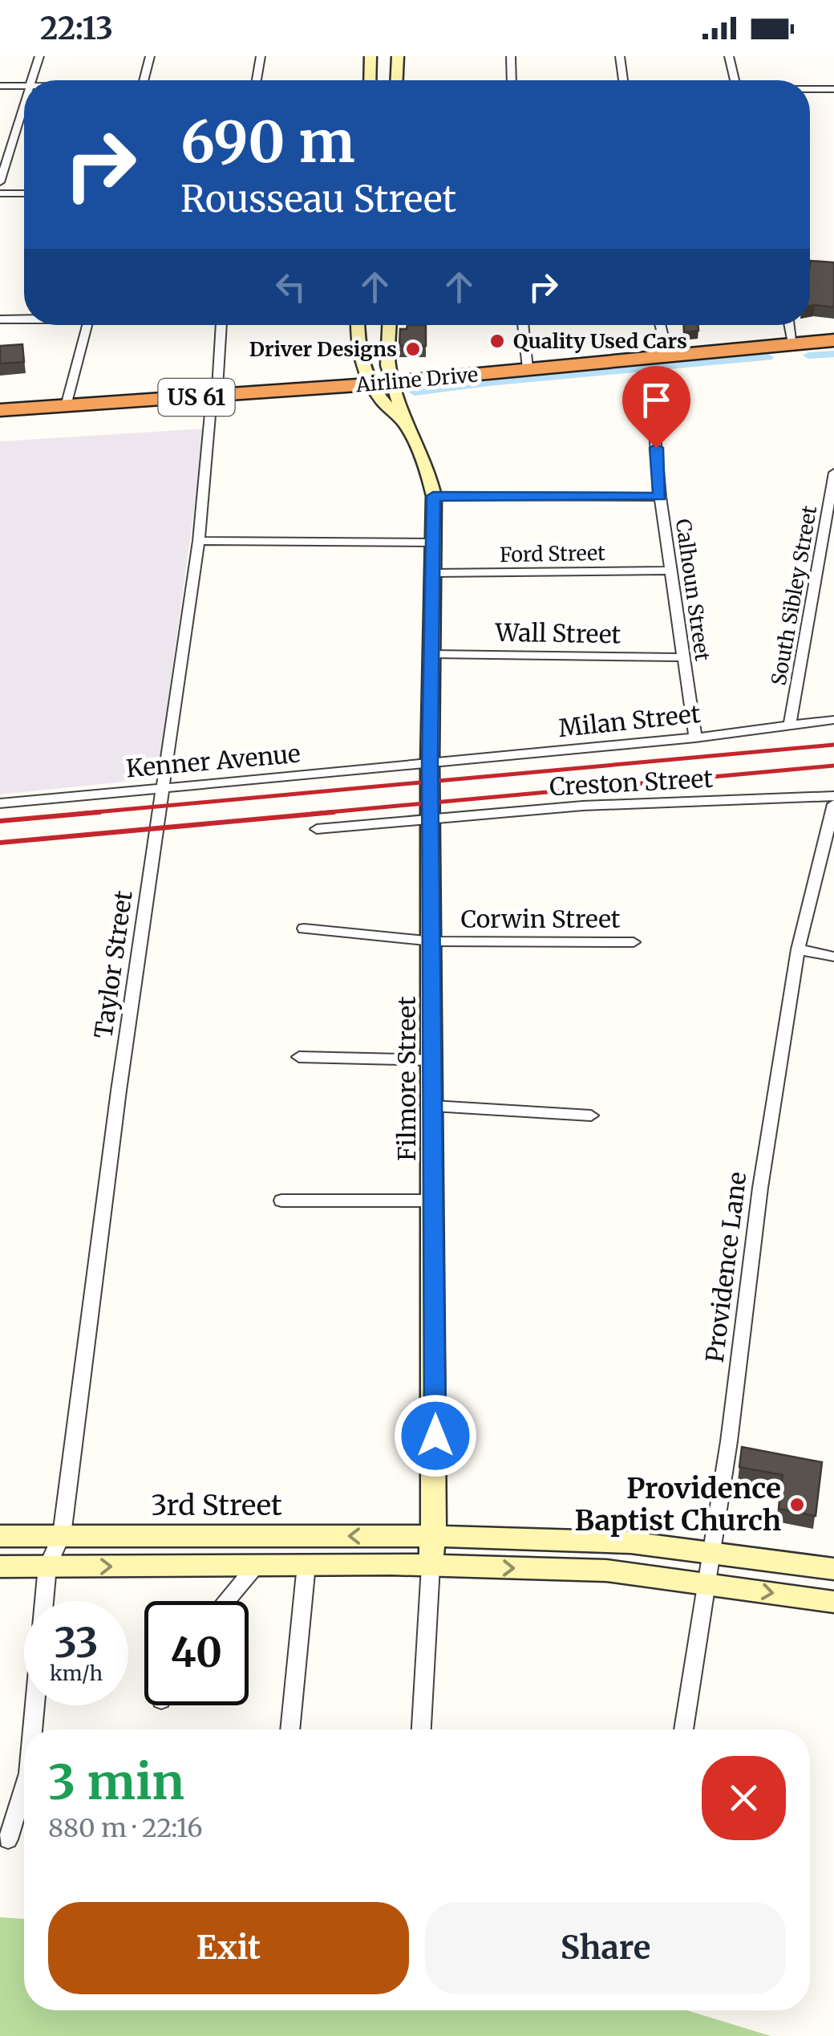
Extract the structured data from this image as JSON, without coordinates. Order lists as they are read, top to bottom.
{
  "streets": {
    "highway": ["Airline Drive", "US 61"],
    "street": [
      "Ford Street",
      "Calhoun Street",
      "South Sibley Street",
      "Wall Street",
      "Milan Street",
      "Kenner Avenue",
      "Creston Street",
      "Corwin Street",
      "Taylor Street",
      "Filmore Street",
      "Providence Lane",
      "3rd Street"
    ]
  },
  "crossings": [
    ["Airline Drive", "Taylor Street"],
    ["Airline Drive", "Filmore Street"],
    ["Ford Street", "Calhoun Street"],
    ["Ford Street", "Filmore Street"],
    ["Calhoun Street", "Wall Street"],
    ["Calhoun Street", "Milan Street"],
    ["South Sibley Street", "Milan Street"],
    ["Wall Street", "Filmore Street"],
    ["Milan Street", "Kenner Avenue"],
    ["Milan Street", "Filmore Street"],
    ["Kenner Avenue", "Taylor Street"],
    ["Kenner Avenue", "Filmore Street"],
    ["Creston Street", "Filmore Street"],
    ["Corwin Street", "Filmore Street"],
    ["Taylor Street", "3rd Street"],
    ["Filmore Street", "3rd Street"],
    ["Providence Lane", "3rd Street"]
  ],
  "places": ["Quality Used Cars", "Driver Designs", "Providence Baptist Church"],
  "page": {
    "status": "22:13",
    "turn": ["690 m", "Rousseau Street"],
    "speed": "33 km/h",
    "limit": "40",
    "heading": ["3 min", "880 m · 22:16"],
    "buttons": ["Exit", "Share"]
  }
}
